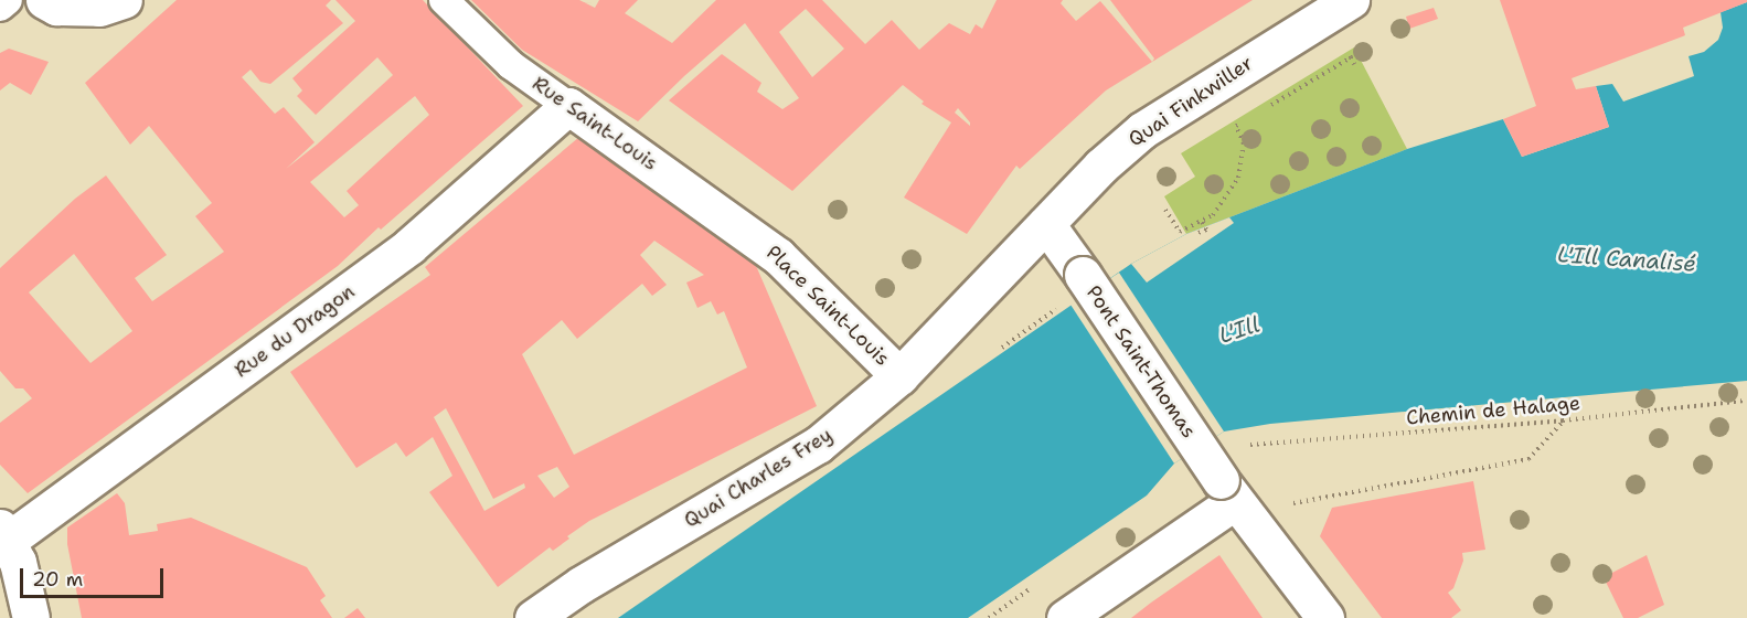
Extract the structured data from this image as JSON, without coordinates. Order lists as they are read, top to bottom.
{
  "streets": {
    "street": [
      "Quai Finkwiller",
      "Rue Saint-Louis",
      "Place Saint-Louis",
      "Rue du Dragon",
      "Pont Saint-Thomas",
      "Quai Charles Frey"
    ],
    "path": ["Chemin de Halage"]
  },
  "crossings": [
    ["Quai Finkwiller", "Pont Saint-Thomas"],
    ["Quai Finkwiller", "Quai Charles Frey"],
    ["Rue Saint-Louis", "Place Saint-Louis"],
    ["Rue Saint-Louis", "Rue du Dragon"],
    ["Place Saint-Louis", "Quai Charles Frey"],
    ["Pont Saint-Thomas", "Quai Charles Frey"]
  ],
  "water": ["L'Ill Canalisé", "L'Ill"],
  "scale_bar": "20 m"
}
